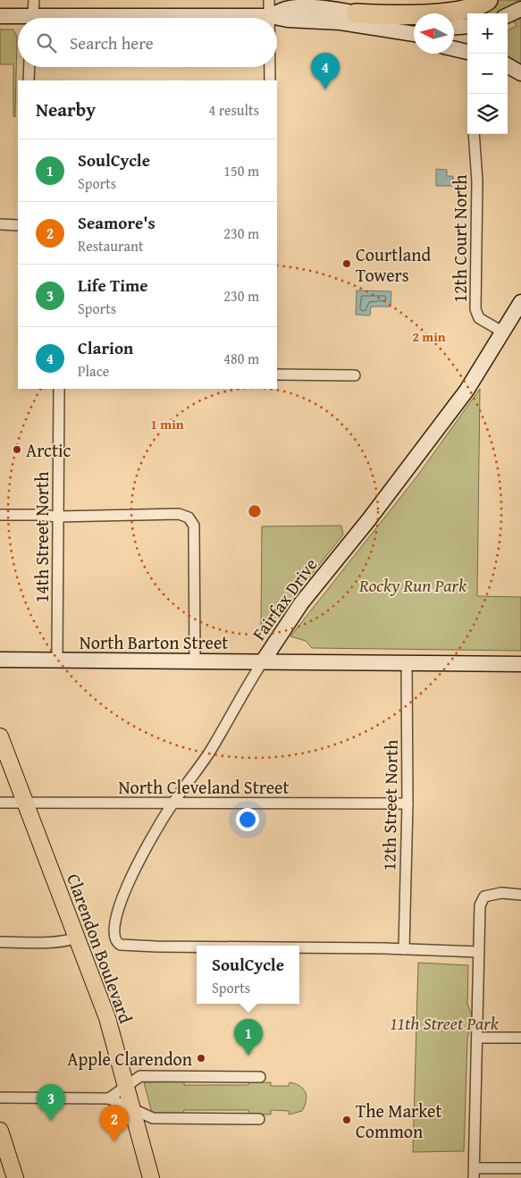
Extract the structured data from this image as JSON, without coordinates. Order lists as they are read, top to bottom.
{
  "streets": {
    "main road": ["Clarendon Boulevard"],
    "street": [
      "12th Court North",
      "14th Street North",
      "Fairfax Drive",
      "North Barton Street",
      "North Cleveland Street",
      "12th Street North"
    ]
  },
  "crossings": [
    ["12th Court North", "Fairfax Drive"],
    ["14th Street North", "North Barton Street"],
    ["Fairfax Drive", "North Barton Street"],
    ["Fairfax Drive", "North Cleveland Street"],
    ["Fairfax Drive", "12th Street North"],
    ["North Barton Street", "12th Street North"],
    ["North Cleveland Street", "12th Street North"],
    ["North Cleveland Street", "Clarendon Boulevard"]
  ],
  "parks": ["Rocky Run Park", "11th Street Park"],
  "places": [
    "Courtland Towers",
    "Arctic",
    "Apple Clarendon",
    "The Market Common"
  ],
  "north": "left",
  "page": {
    "map_buttons": ["+", "−"],
    "search": "Search here",
    "pins": [
      "4",
      "1",
      "3",
      "2"
    ],
    "heading": ["Nearby", "4 results"],
    "list": [
      {
        "mark": "1",
        "name": "SoulCycle",
        "note": "Sports",
        "value": "150 m"
      },
      {
        "mark": "2",
        "name": "Seamore's",
        "note": "Restaurant",
        "value": "230 m"
      },
      {
        "mark": "3",
        "name": "Life Time",
        "note": "Sports",
        "value": "230 m"
      },
      {
        "mark": "4",
        "name": "Clarion",
        "note": "Place",
        "value": "480 m"
      }
    ],
    "popup": ["SoulCycle", "Sports"]
  },
  "rings": ["2 min", "1 min"]
}
